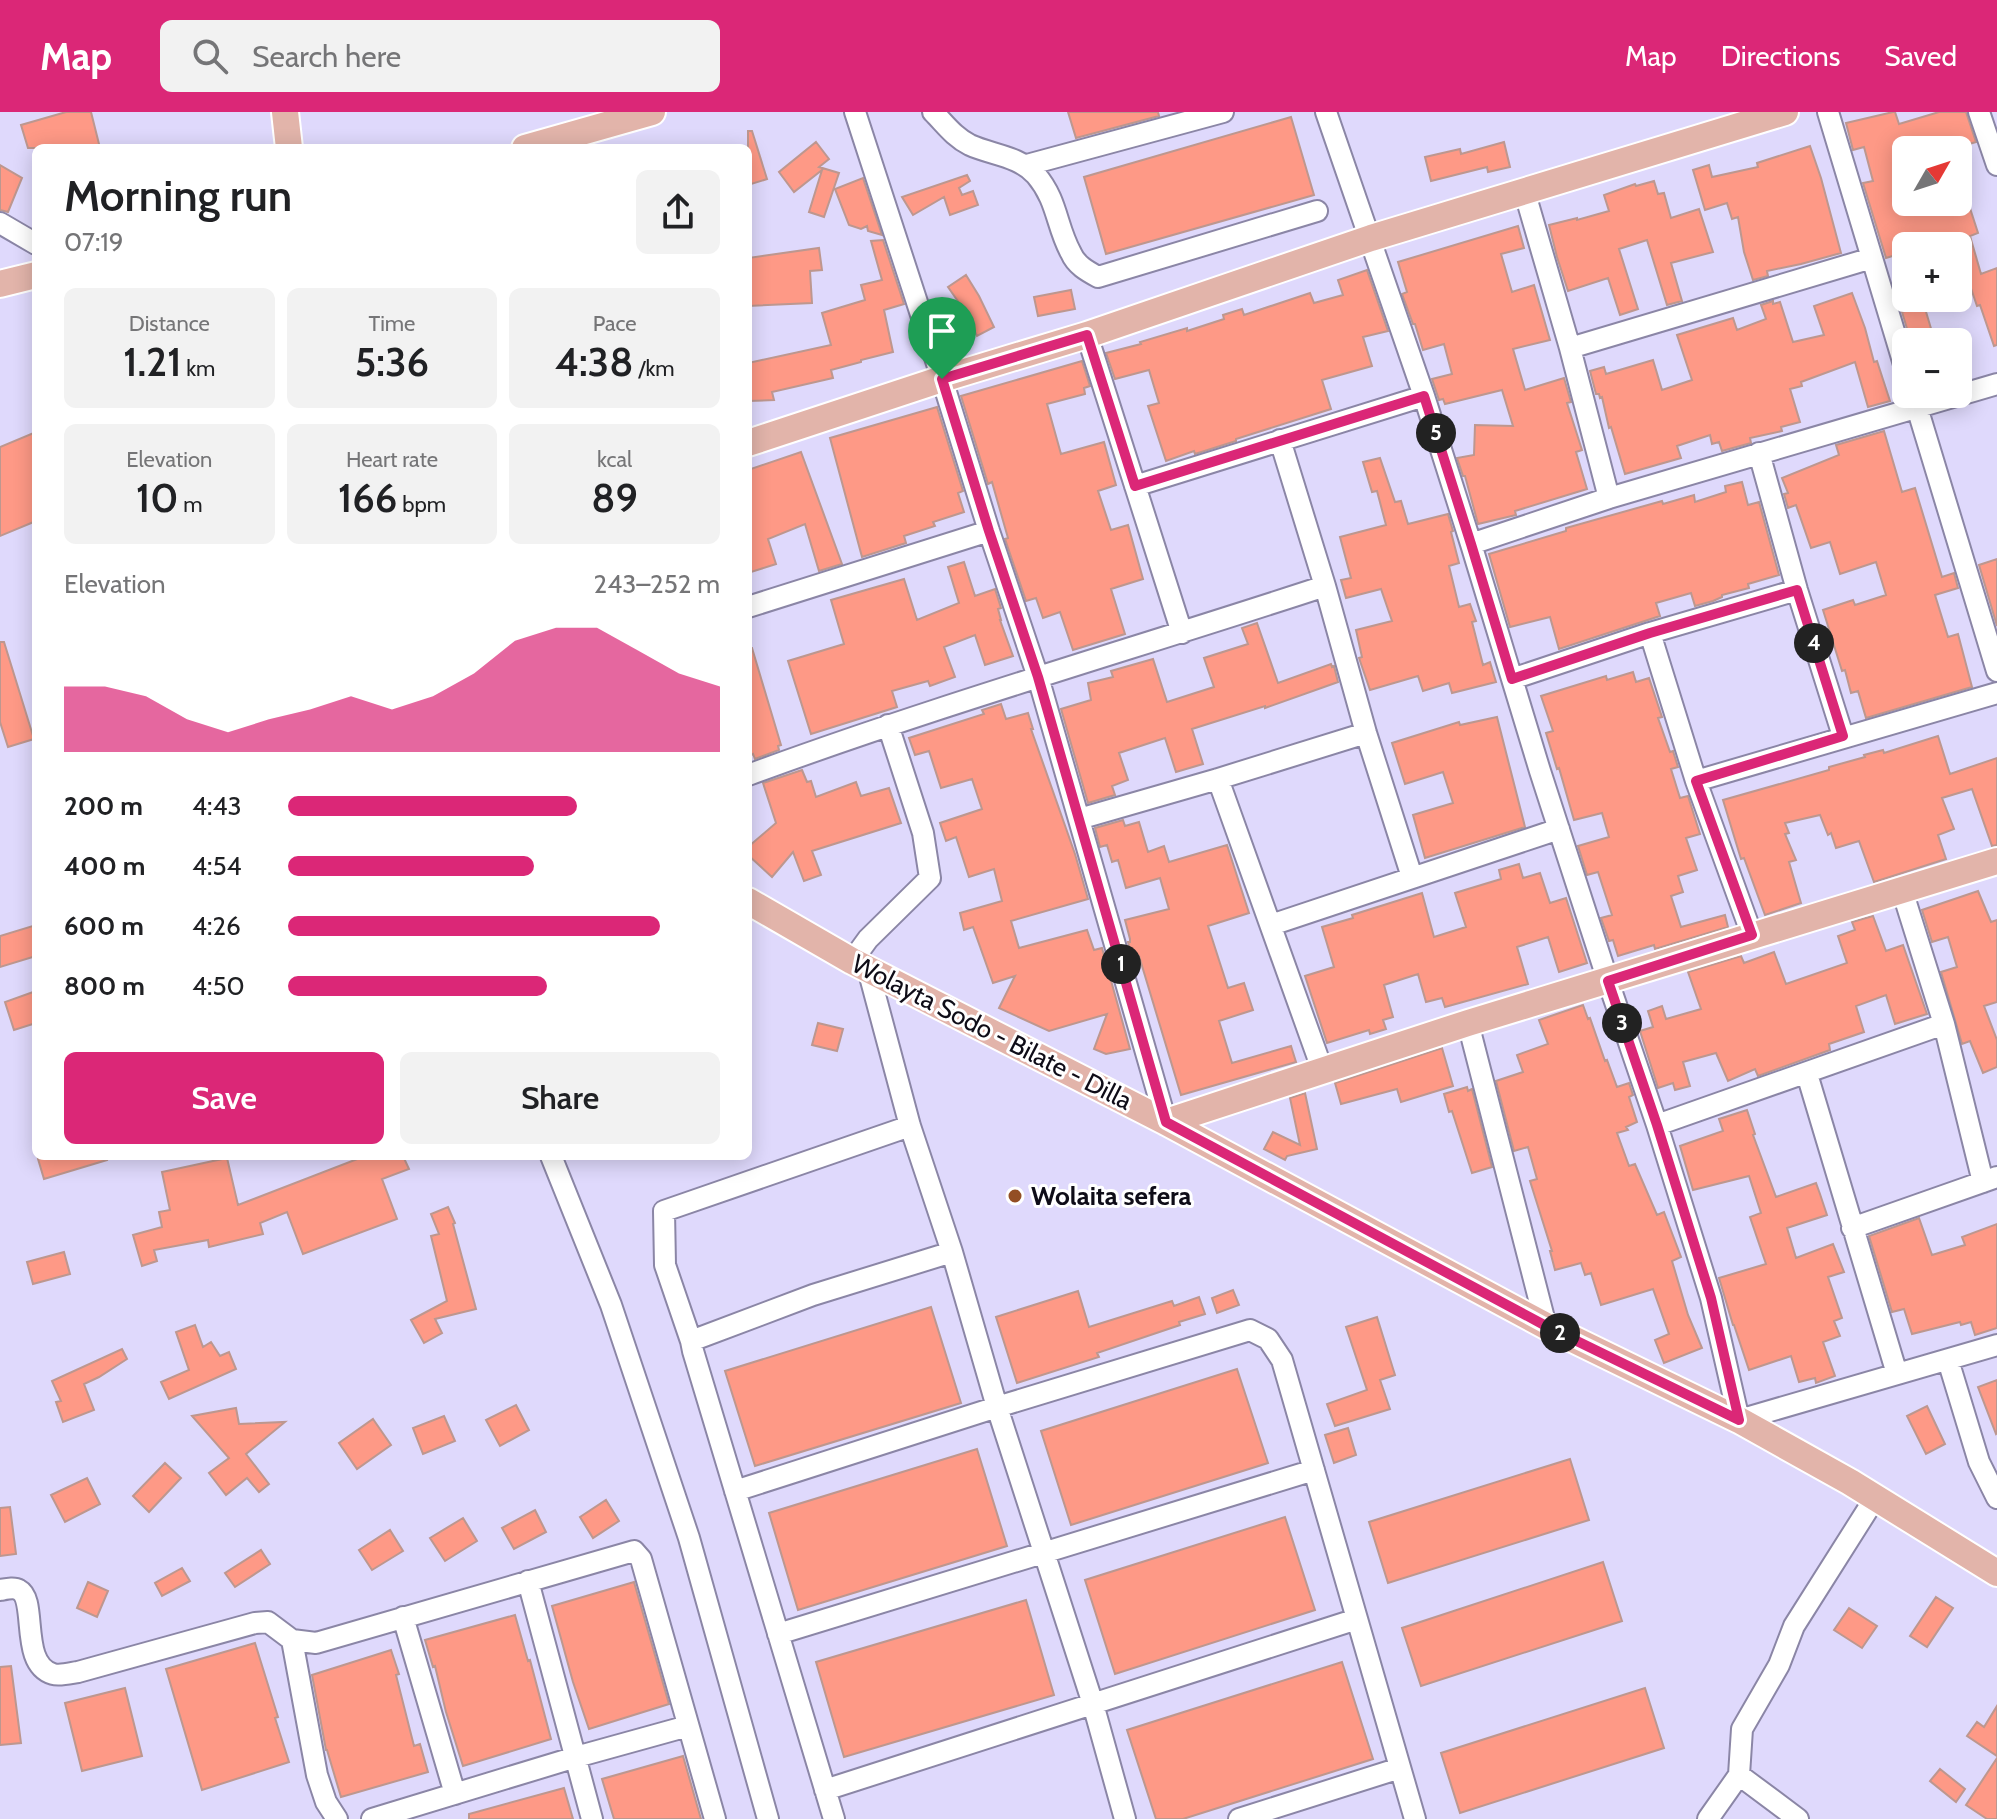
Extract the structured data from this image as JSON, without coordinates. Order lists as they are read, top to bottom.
{
  "streets": {
    "main road": ["Wolayta Sodo - Bilate - Dilla"]
  },
  "places": ["Wolaita sefera"],
  "north": "top right",
  "page": {
    "header": "Map",
    "search": "Search here",
    "nav": ["Map", "Directions", "Saved"],
    "map_buttons": ["+", "−"],
    "heading": ["Morning run", "07:19"],
    "stats": [
      ["Distance", "1.21 km"],
      ["Time", "5:36"],
      ["Pace", "4:38 /km"],
      ["Elevation", "10 m"],
      ["Heart rate", "166 bpm"],
      ["kcal", "89"]
    ],
    "pins": [
      "5",
      "4",
      "1",
      "3",
      "2"
    ],
    "chart": ["Elevation", "243–252 m"],
    "list": [
      {
        "name": "200 m",
        "note": "4:43"
      },
      {
        "name": "400 m",
        "note": "4:54"
      },
      {
        "name": "600 m",
        "note": "4:26"
      },
      {
        "name": "800 m",
        "note": "4:50"
      }
    ],
    "buttons": ["Save", "Share"]
  }
}
